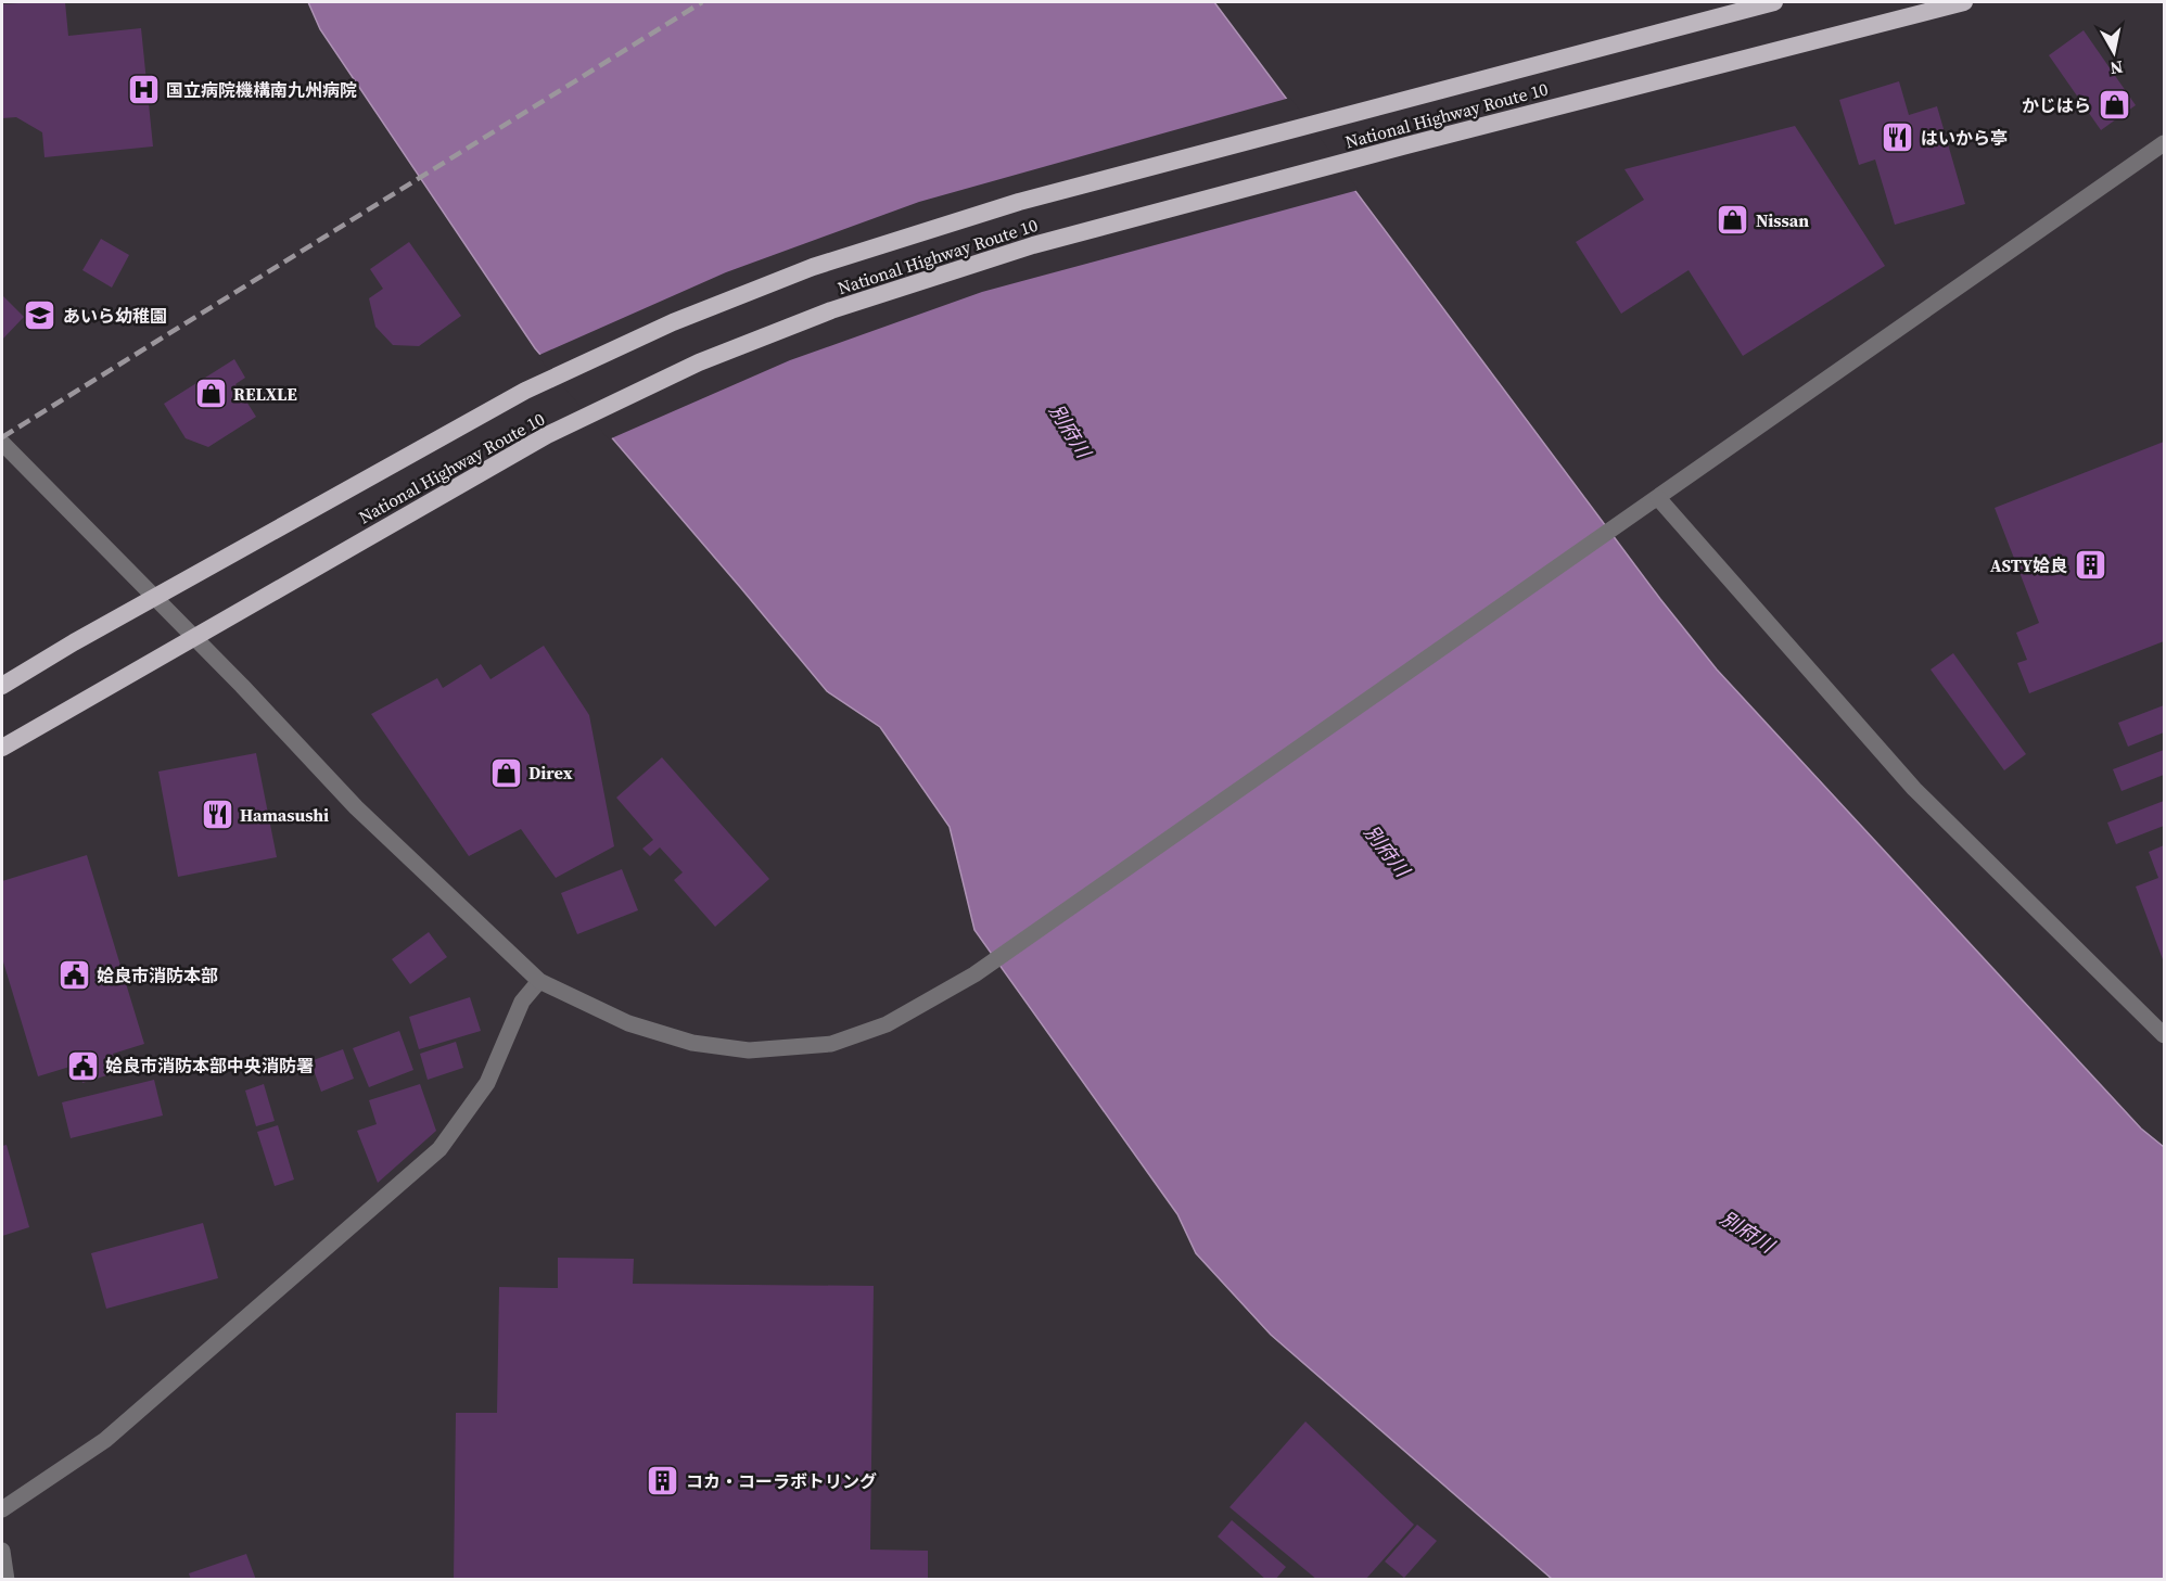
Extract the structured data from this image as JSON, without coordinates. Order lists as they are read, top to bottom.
{
  "streets": {
    "highway": ["National Highway Route 10"]
  },
  "water": ["別府川"],
  "places": {
    "hospital": ["国立病院機構南九州病院"],
    "shop": [
      "かじはら",
      "Nissan",
      "RELXLE",
      "Direx"
    ],
    "restaurant": ["はいから亭", "Hamasushi"],
    "school or university": ["あいら幼稚園"],
    "building": ["ASTY姶良", "コカ・コーラボトリング"],
    "public building": ["姶良市消防本部", "姶良市消防本部中央消防署"]
  },
  "north": "bottom"
}
